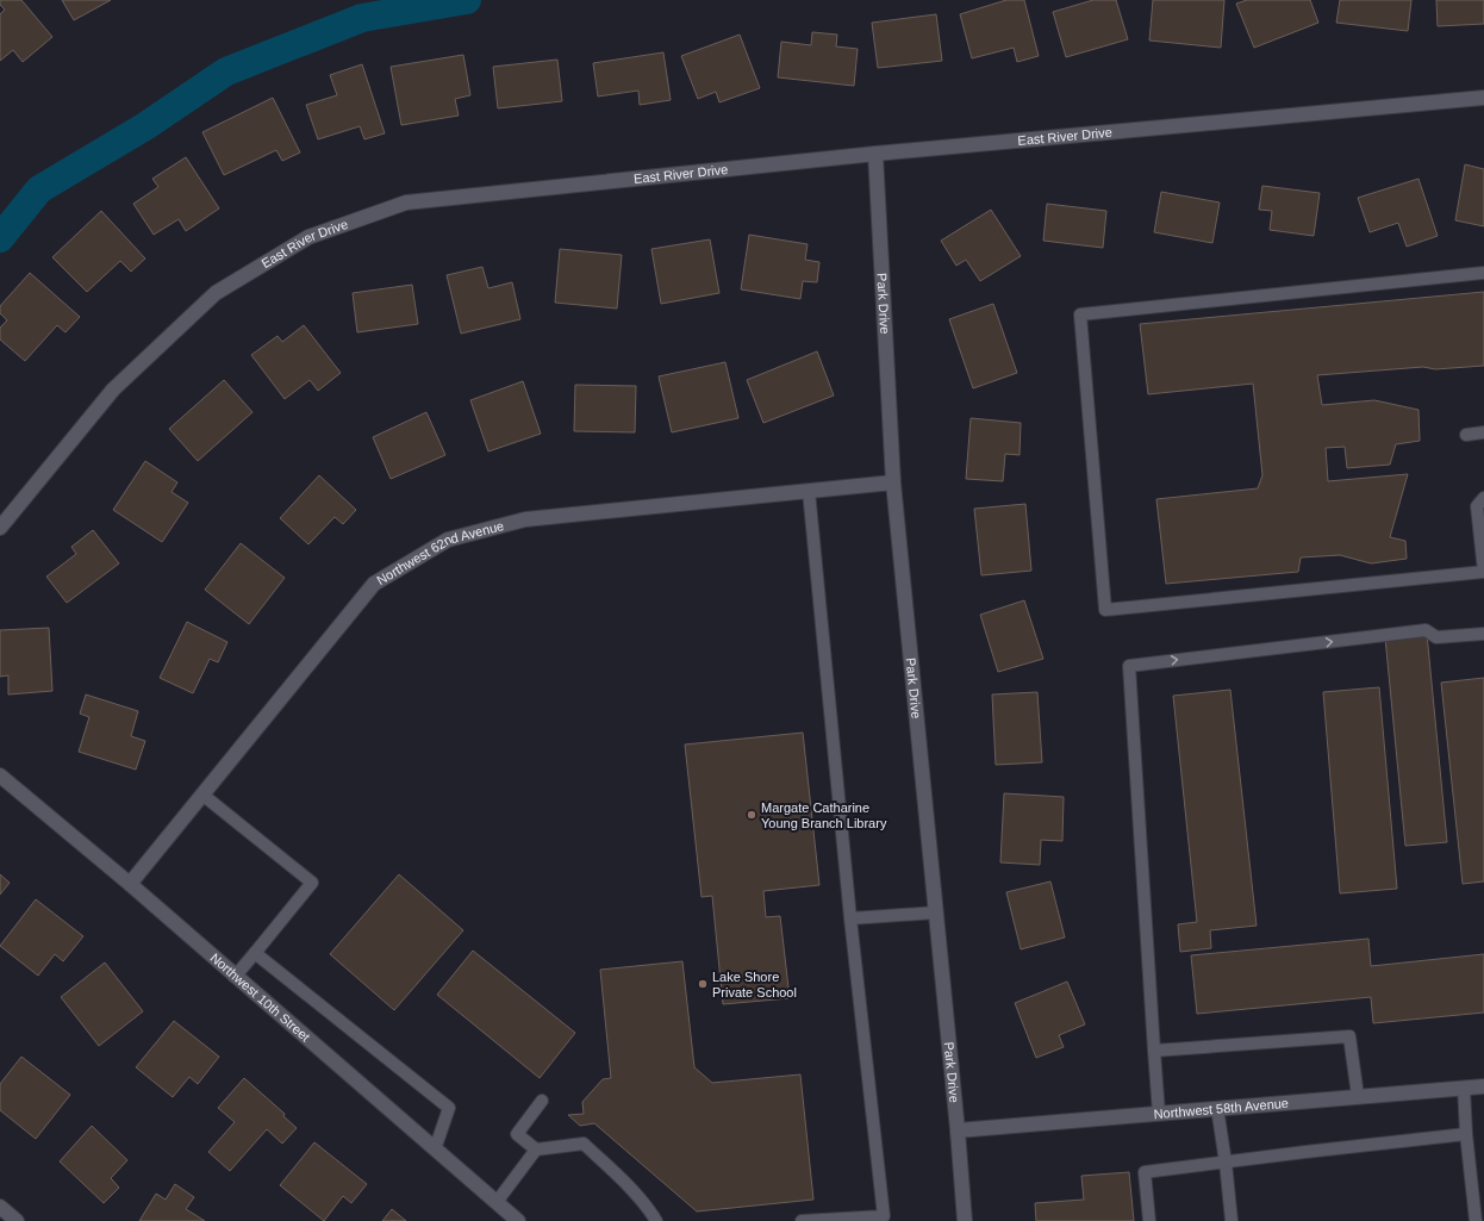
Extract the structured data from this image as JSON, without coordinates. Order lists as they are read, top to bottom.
{
  "streets": {
    "street": [
      "East River Drive",
      "Park Drive",
      "Northwest 62nd Avenue",
      "Northwest 10th Street",
      "Northwest 58th Avenue"
    ]
  },
  "crossings": [
    ["East River Drive", "Park Drive"],
    ["Park Drive", "Northwest 62nd Avenue"],
    ["Park Drive", "Northwest 58th Avenue"],
    ["Northwest 62nd Avenue", "Northwest 10th Street"]
  ],
  "places": ["Margate Catharine Young Branch Library", "Lake Shore Private School"]
}
